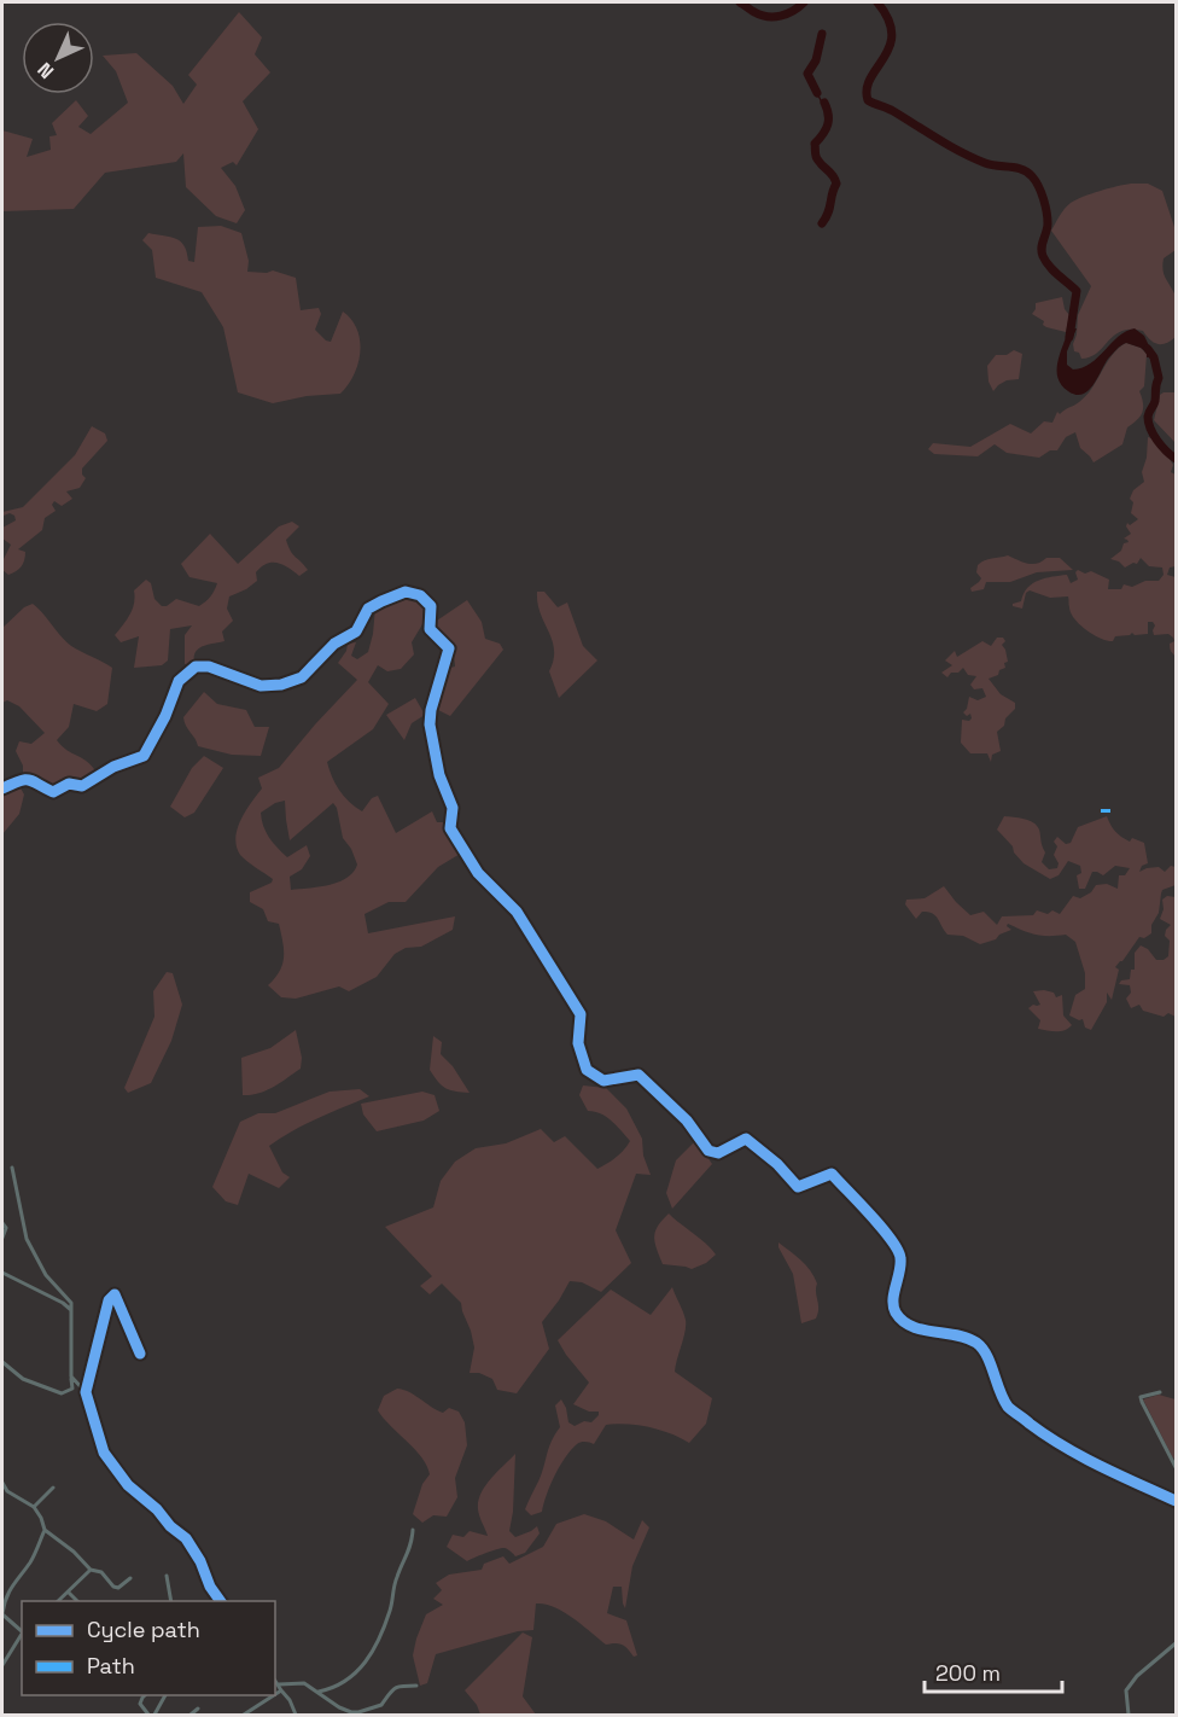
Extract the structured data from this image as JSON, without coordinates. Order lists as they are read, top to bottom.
{
  "legend": ["Cycle path", "Path"],
  "scale_bar": "200 m",
  "north": "bottom left"
}
